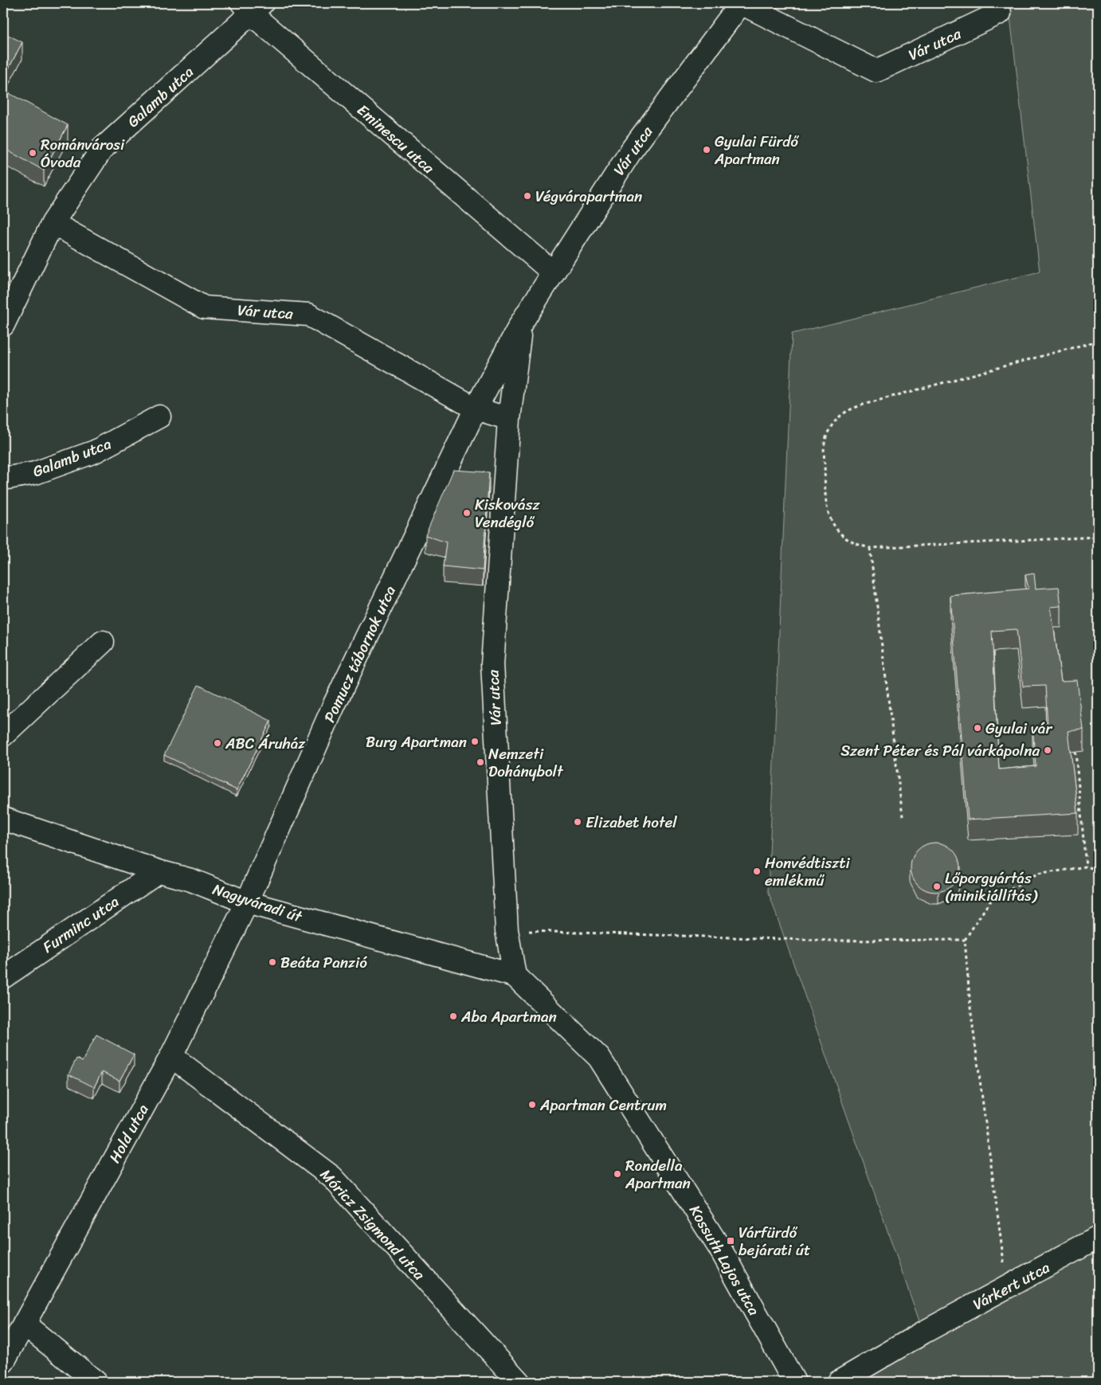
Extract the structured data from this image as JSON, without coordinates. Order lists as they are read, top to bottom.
{
  "streets": {
    "street": [
      "Vár utca",
      "Galamb utca",
      "Eminescu utca",
      "Pomucz tábornok utca",
      "Nagyváradi út",
      "Furminc utca",
      "Hold utca",
      "Móricz Zsigmond utca",
      "Kossuth Lajos utca",
      "Várkert utca"
    ]
  },
  "crossings": [
    ["Vár utca", "Galamb utca"],
    ["Vár utca", "Eminescu utca"],
    ["Vár utca", "Pomucz tábornok utca"],
    ["Vár utca", "Nagyváradi út"],
    ["Vár utca", "Kossuth Lajos utca"],
    ["Galamb utca", "Eminescu utca"],
    ["Pomucz tábornok utca", "Nagyváradi út"],
    ["Pomucz tábornok utca", "Hold utca"],
    ["Nagyváradi út", "Furminc utca"],
    ["Nagyváradi út", "Hold utca"],
    ["Nagyváradi út", "Kossuth Lajos utca"],
    ["Hold utca", "Móricz Zsigmond utca"]
  ],
  "places": {
    "other": [
      "Gyulai Fürdő Apartman",
      "Románvárosi Óvoda",
      "Végvárapartman",
      "Kiskovász Vendéglő",
      "Gyulai vár",
      "Burg Apartman",
      "ABC Áruház",
      "Szent Péter és Pál várkápolna",
      "Nemzeti Dohánybolt",
      "Elizabet hotel",
      "Honvédtiszti emlékmű",
      "Lőporgyártás (minikiállítás)",
      "Beáta Panzió",
      "Aba Apartman",
      "Apartman Centrum",
      "Rondella Apartman"
    ],
    "transit": ["Várfürdő bejárati út"]
  }
}
